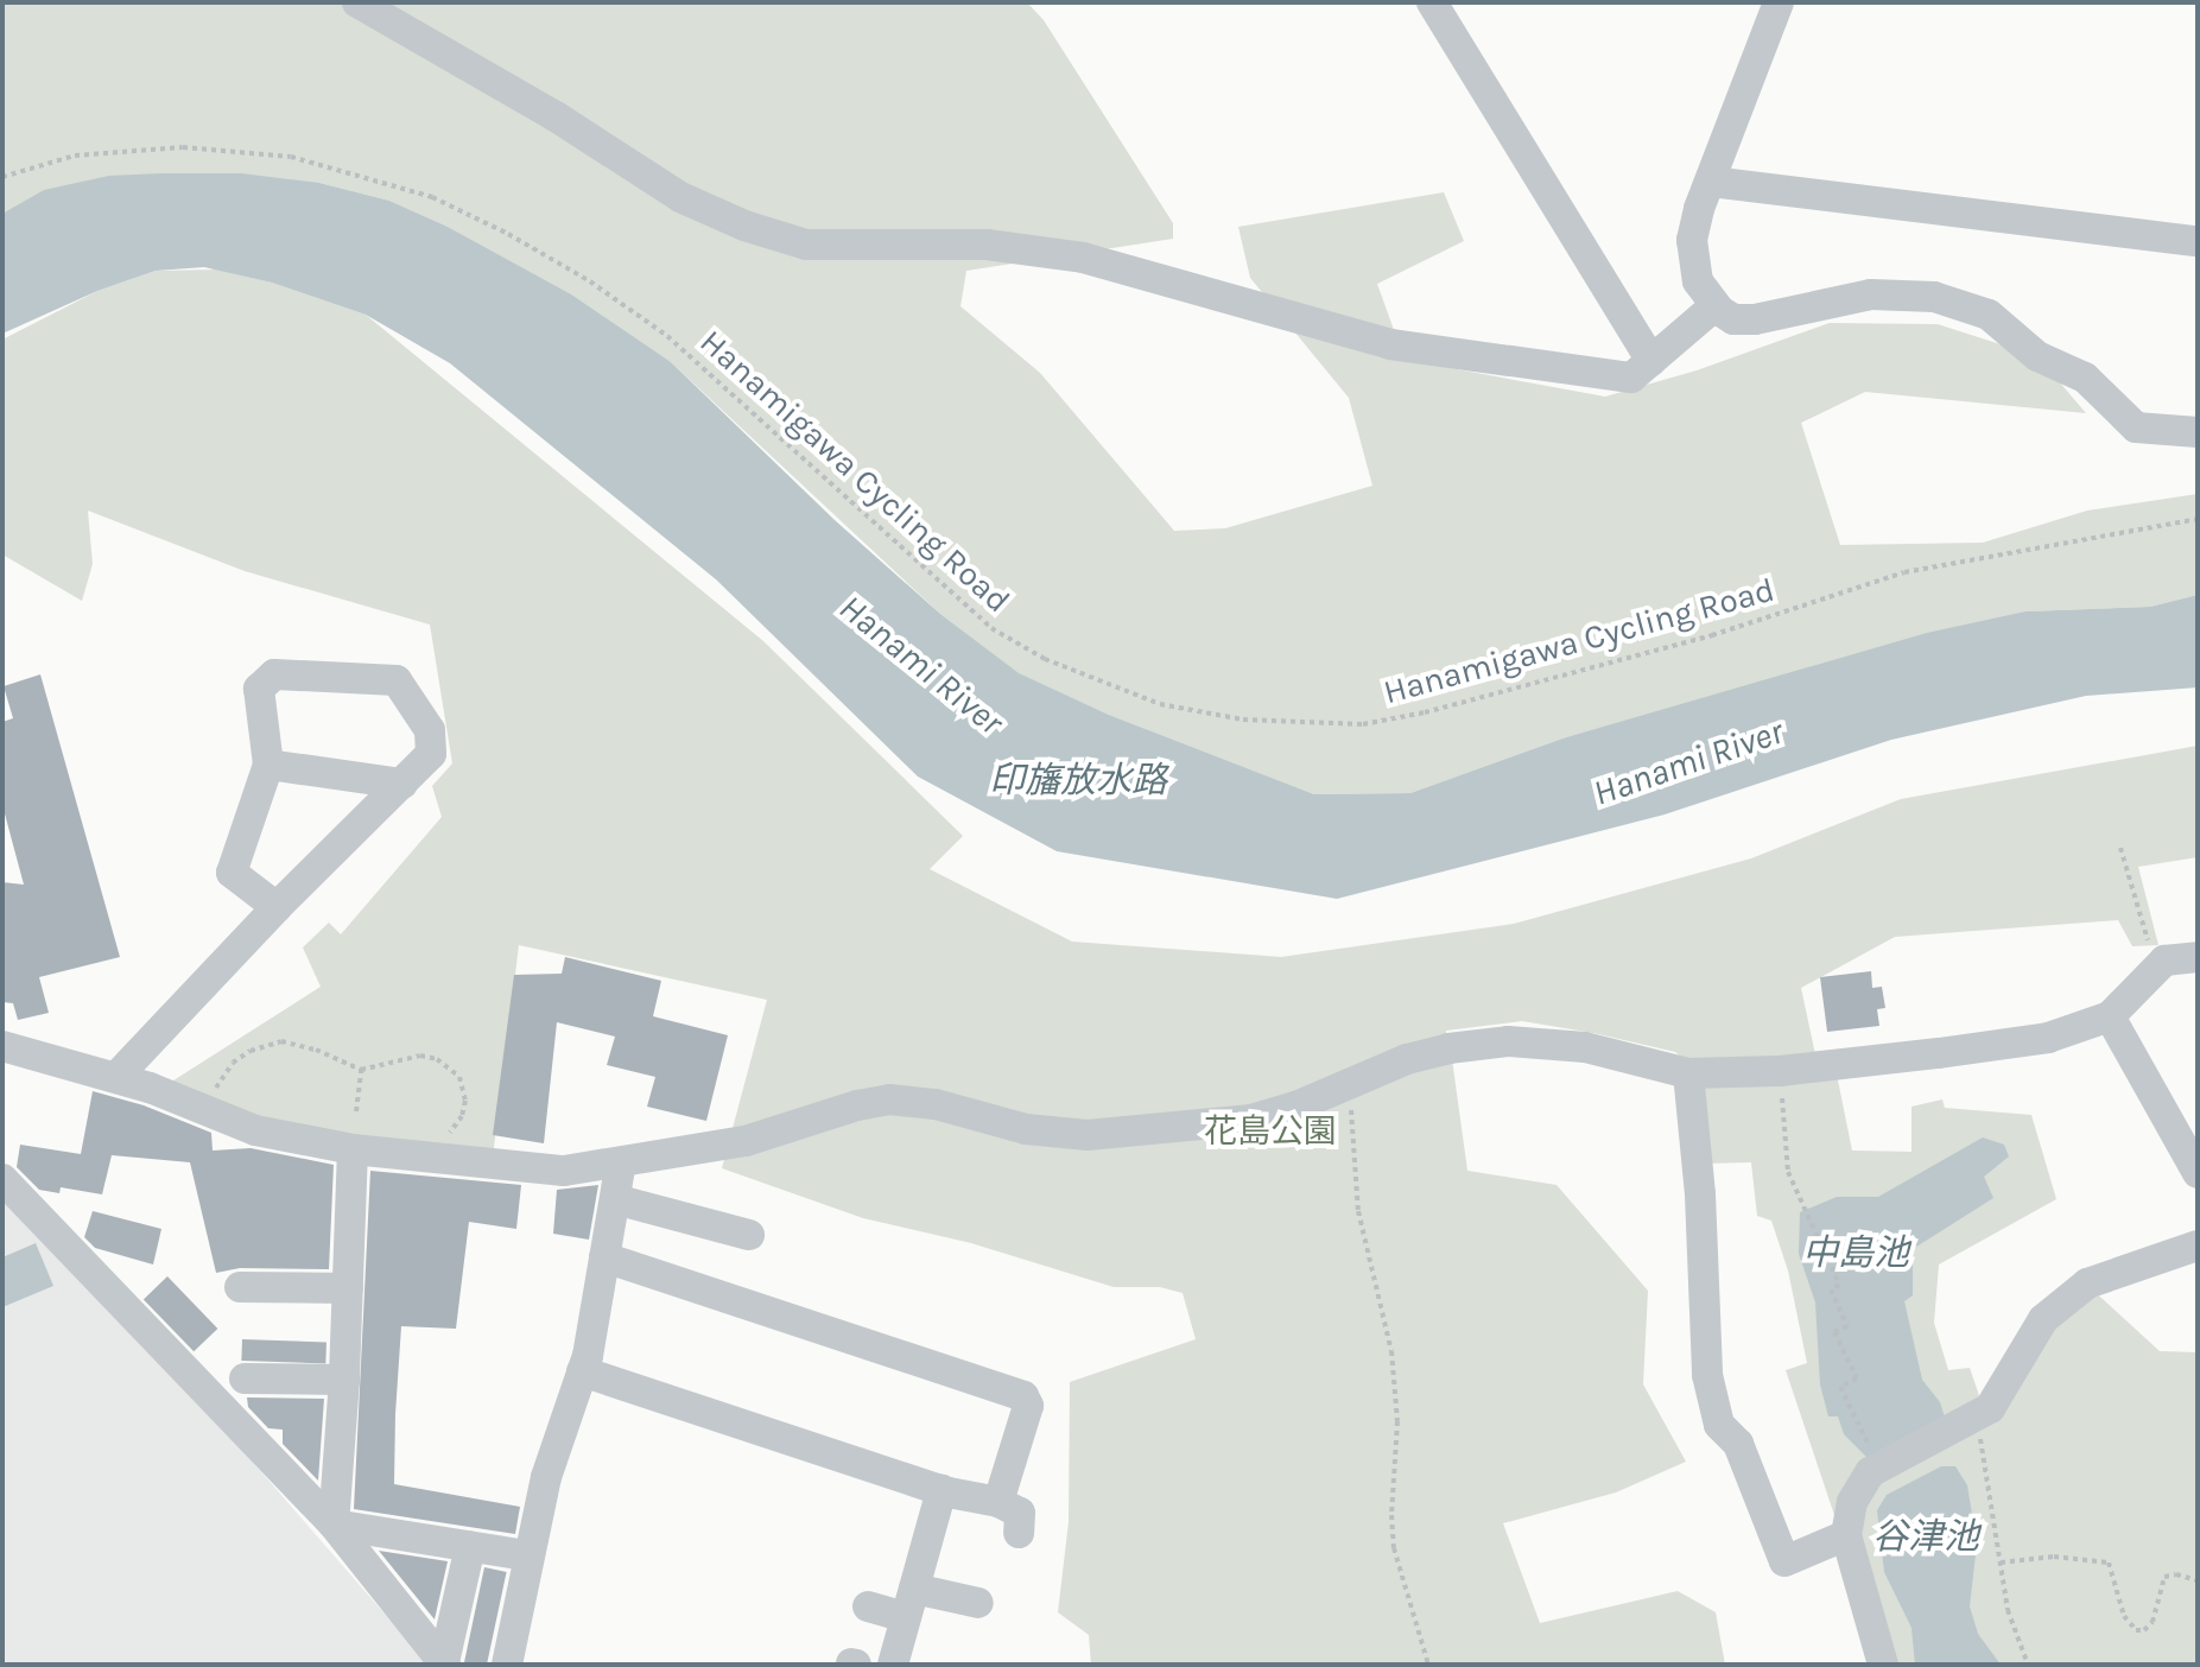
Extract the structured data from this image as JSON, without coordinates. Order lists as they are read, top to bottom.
{
  "streets": {
    "path": ["Hanamigawa Cycling Road"]
  },
  "water": [
    "Hanami River",
    "印旛放水路",
    "中島池",
    "谷津池"
  ],
  "parks": ["花島公園"]
}
